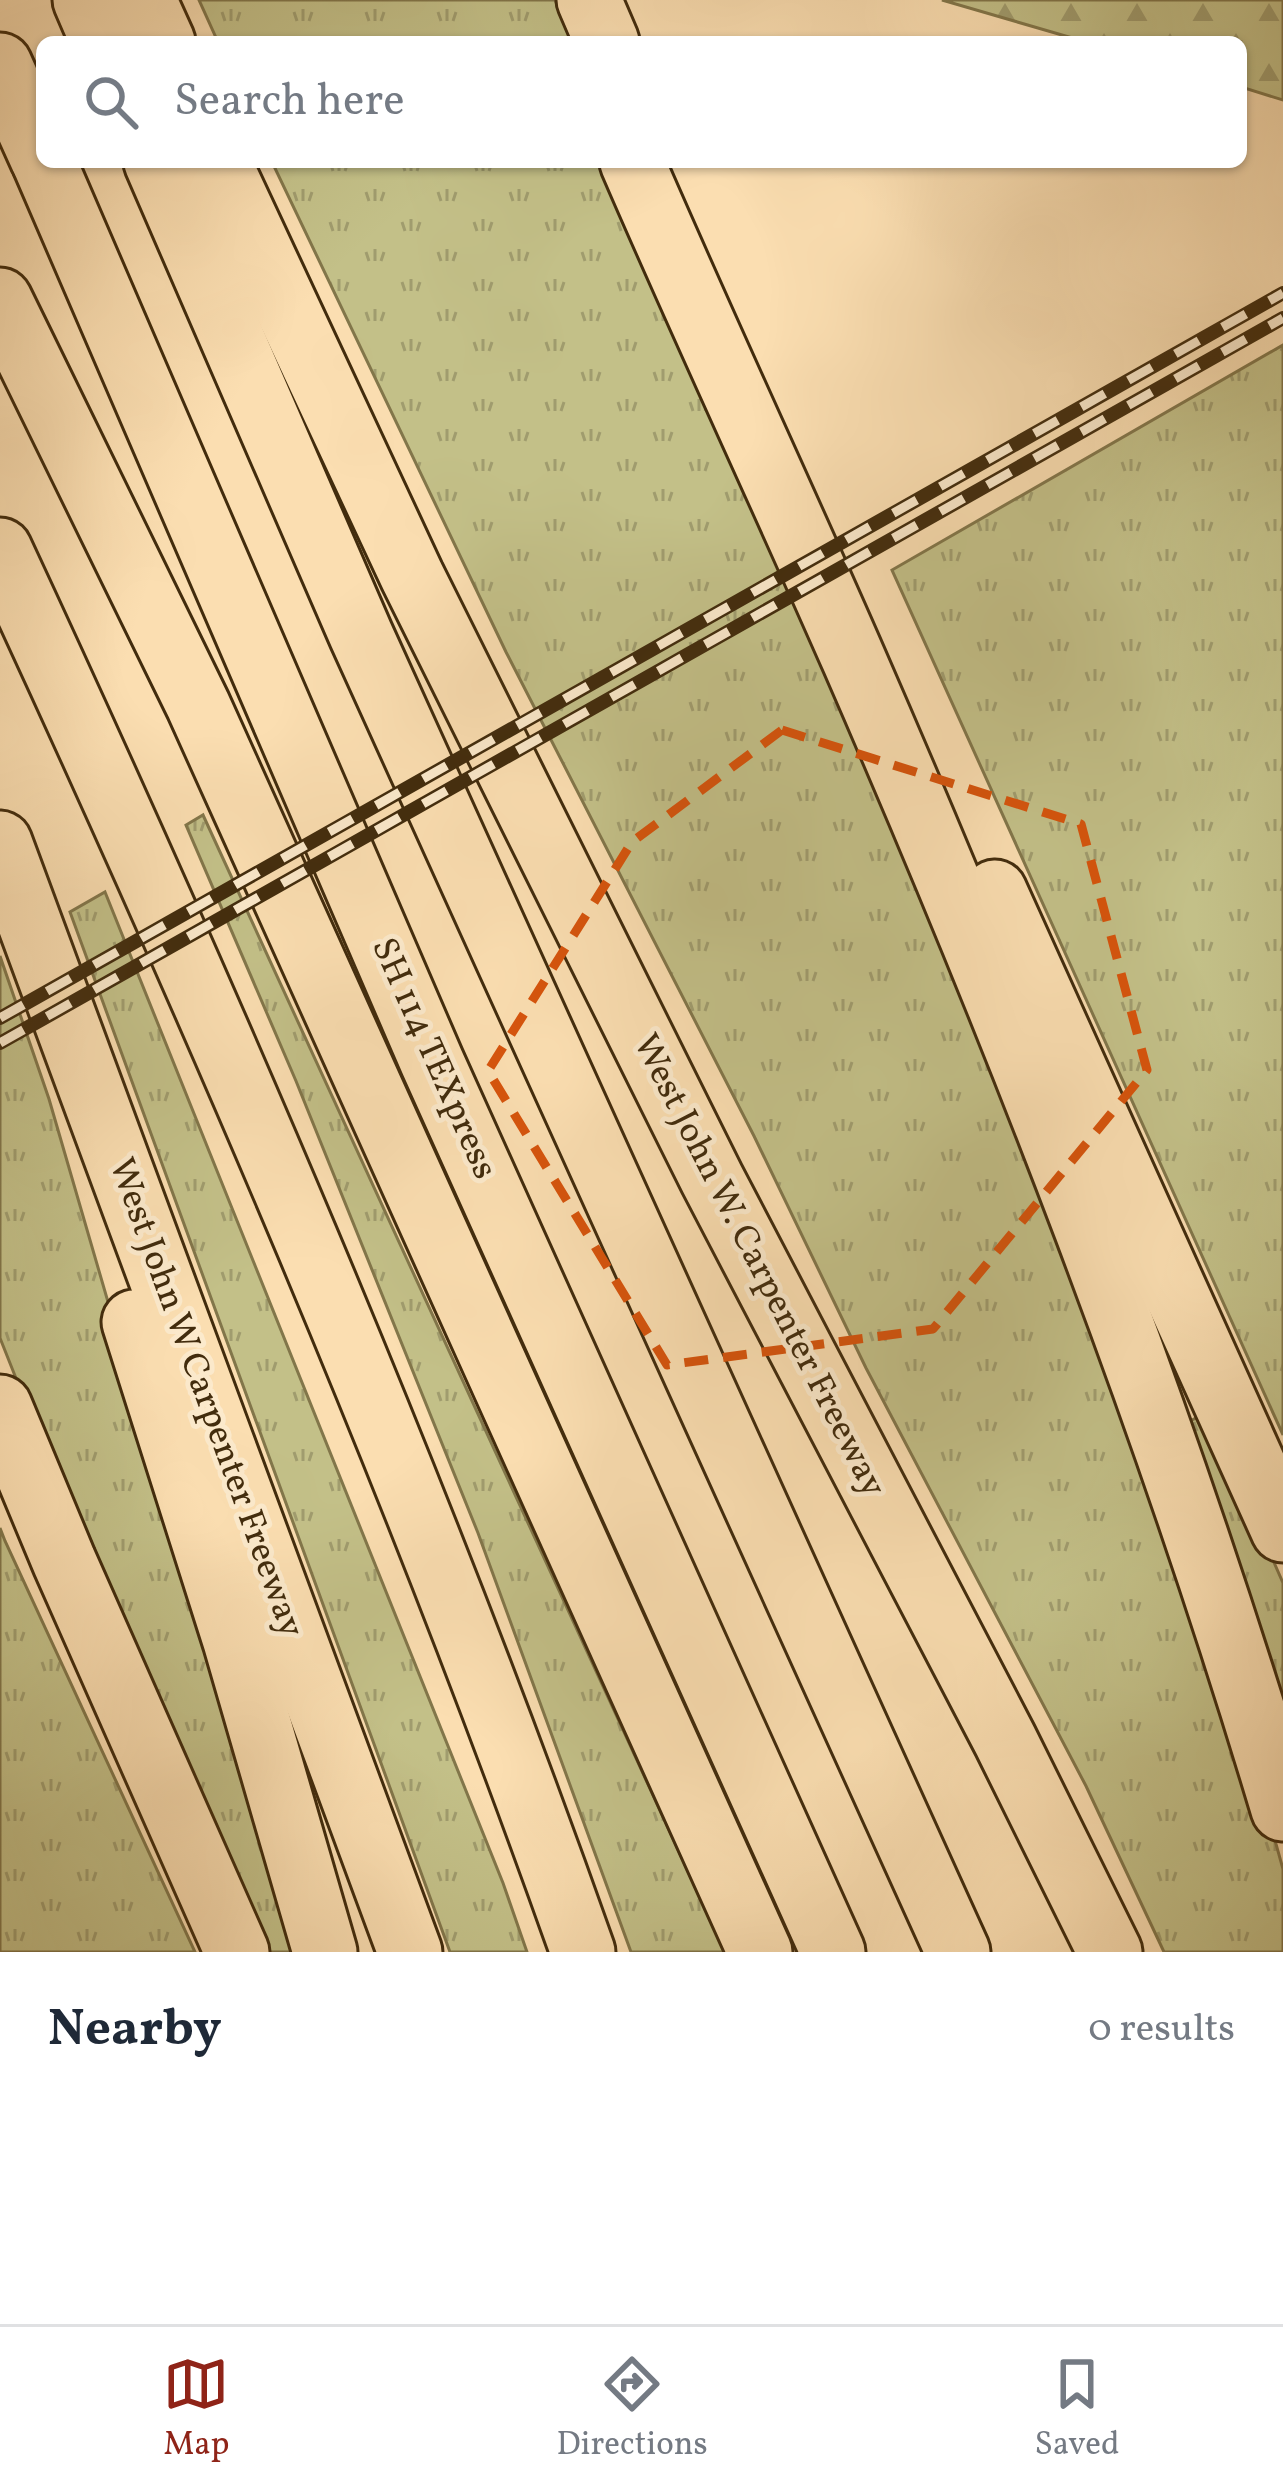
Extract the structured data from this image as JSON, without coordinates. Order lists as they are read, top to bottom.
{
  "streets": {
    "highway": ["SH 114 TEXpress", "West John W. Carpenter Freeway", "West John W Carpenter Freeway"]
  },
  "page": {
    "search": "Search here",
    "heading": ["Nearby", "0 results"],
    "nav": ["Map", "Directions", "Saved"]
  }
}
